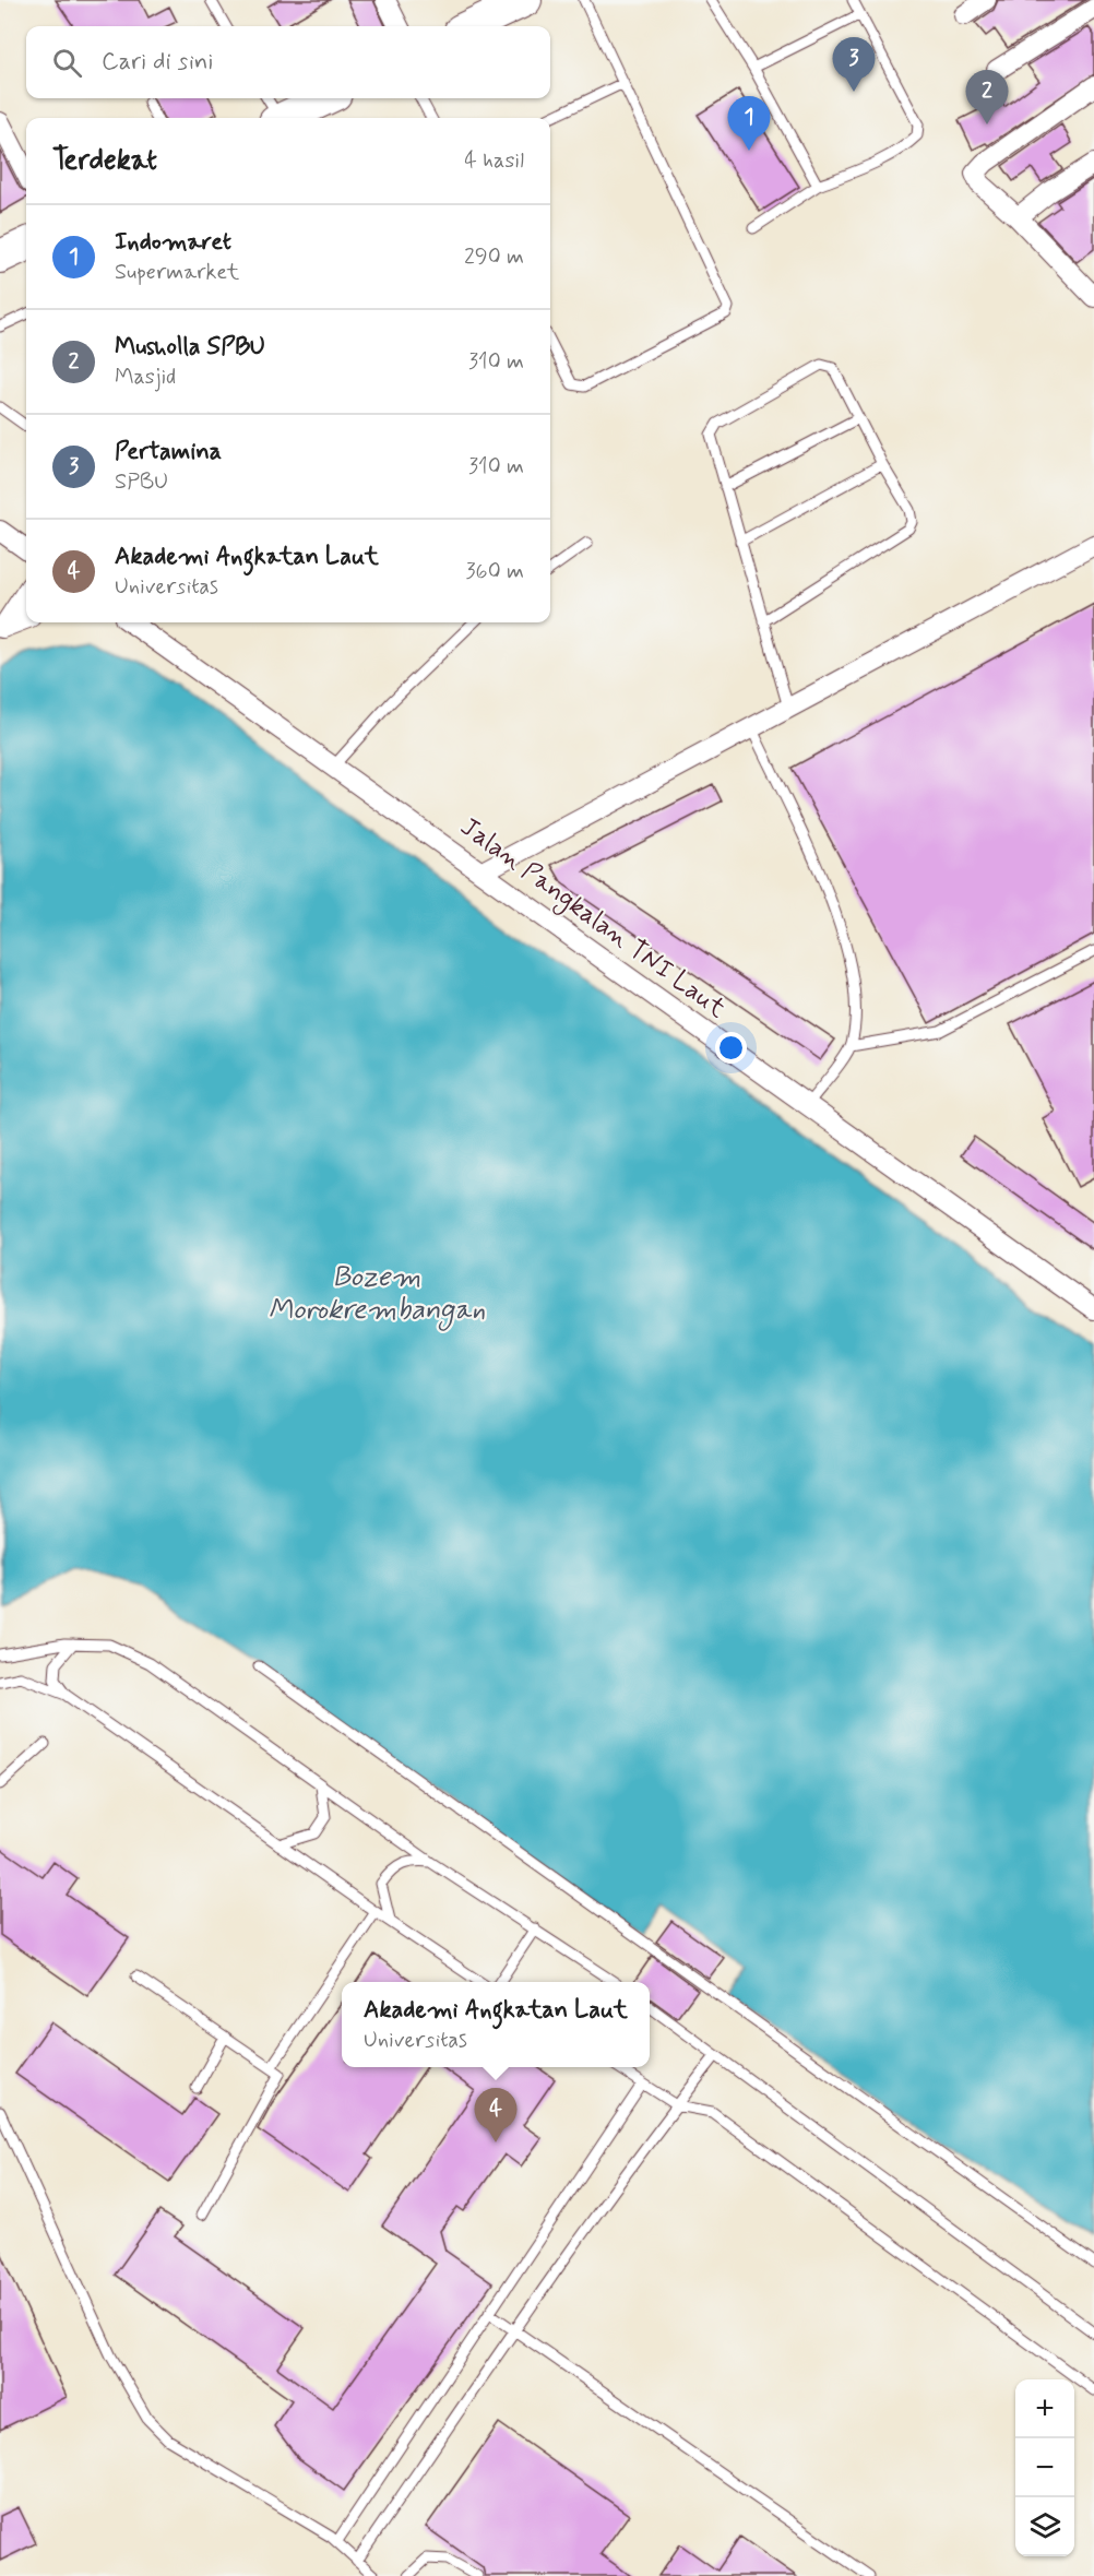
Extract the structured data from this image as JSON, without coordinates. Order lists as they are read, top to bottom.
{
  "streets": {
    "street": ["Jalan Pangkalan TNI Laut"]
  },
  "water": ["Bozem Morokrembangan"],
  "page": {
    "search": "Cari di sini",
    "pins": [
      "3",
      "2",
      "1",
      "4"
    ],
    "heading": ["Terdekat", "4 hasil"],
    "list": [
      {
        "mark": "1",
        "name": "Indomaret",
        "note": "Supermarket",
        "value": "290 m"
      },
      {
        "mark": "2",
        "name": "Musholla SPBU",
        "note": "Masjid",
        "value": "310 m"
      },
      {
        "mark": "3",
        "name": "Pertamina",
        "note": "SPBU",
        "value": "310 m"
      },
      {
        "mark": "4",
        "name": "Akademi Angkatan Laut",
        "note": "Universitas",
        "value": "360 m"
      }
    ],
    "popup": ["Akademi Angkatan Laut", "Universitas"],
    "map_buttons": ["+", "−"]
  }
}
